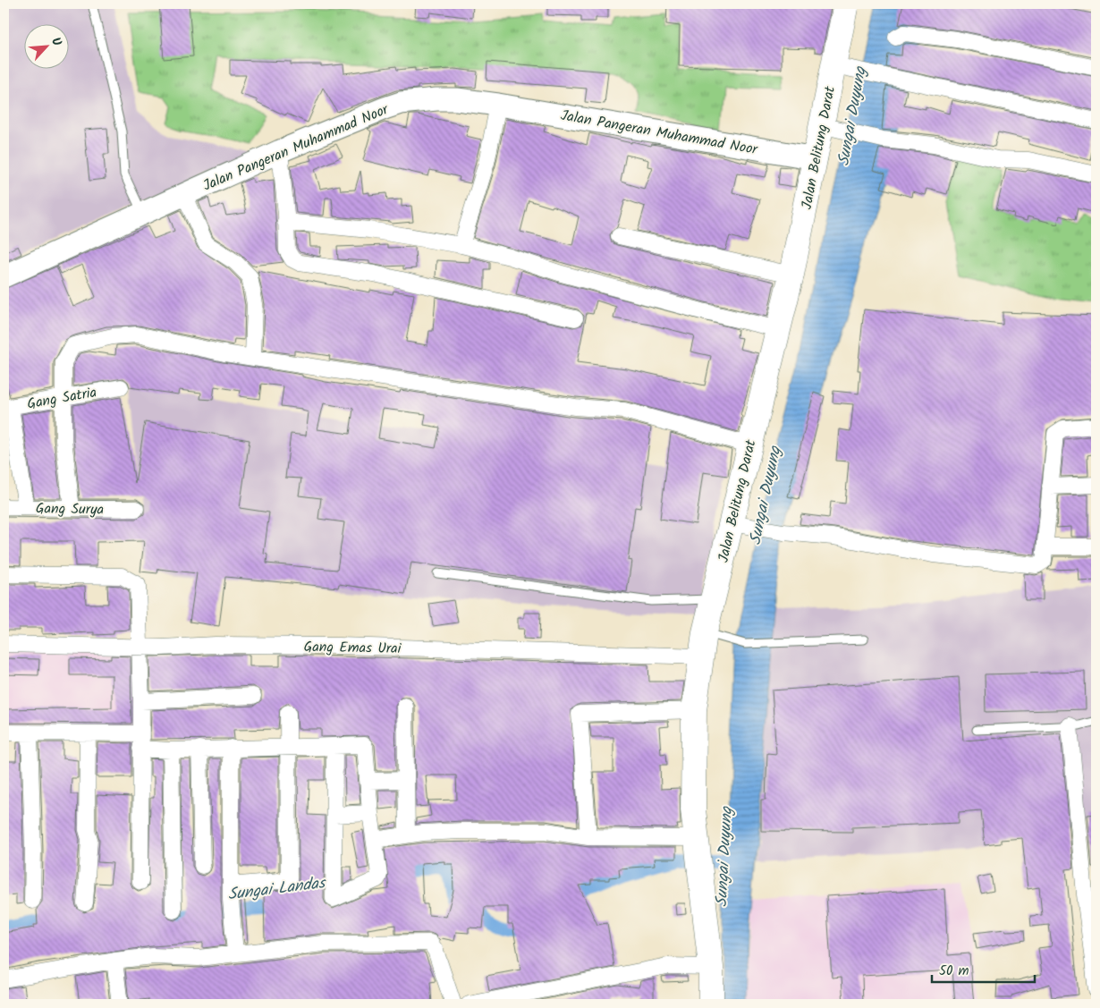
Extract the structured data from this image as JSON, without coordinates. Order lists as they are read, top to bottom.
{
  "streets": {
    "main road": ["Jalan Pangeran Muhammad Noor", "Jalan Belitung Darat"],
    "street": ["Gang Satria", "Gang Surya", "Gang Emas Urai"]
  },
  "crossings": [
    ["Jalan Pangeran Muhammad Noor", "Jalan Belitung Darat"],
    ["Jalan Belitung Darat", "Gang Emas Urai"]
  ],
  "water": ["Sungai Duyung", "Sungai Landas"],
  "scale_bar": "50 m",
  "north": "top right"
}
